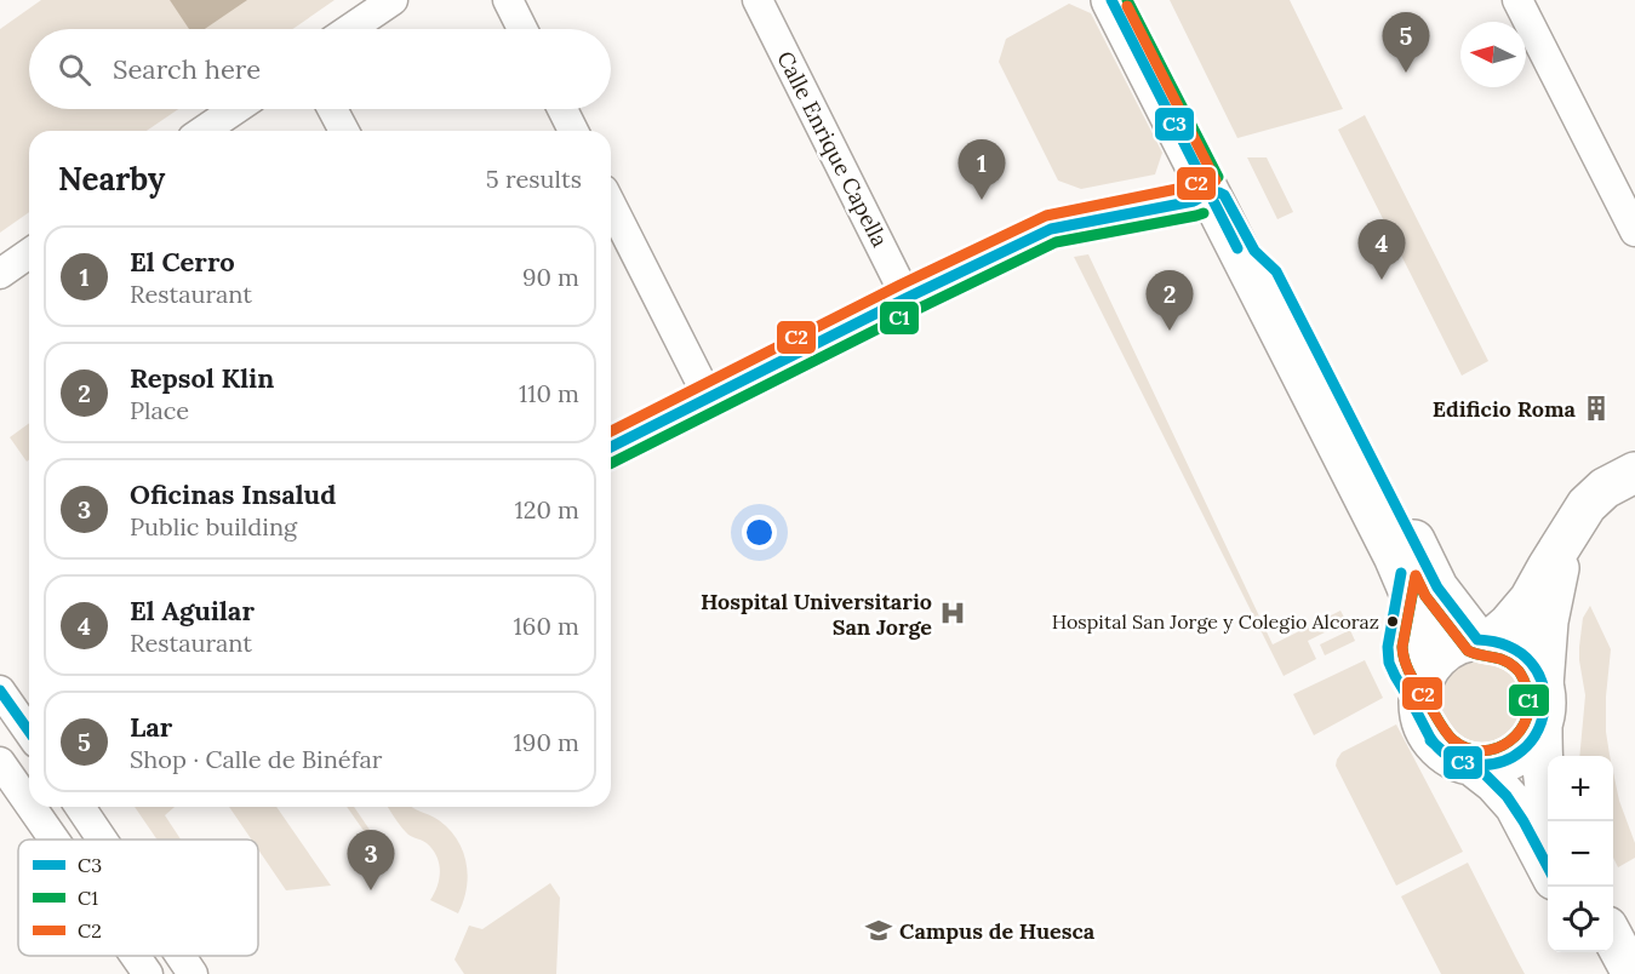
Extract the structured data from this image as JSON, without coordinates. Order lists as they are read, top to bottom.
{
  "streets": {
    "street": ["Calle Enrique Capella"]
  },
  "places": {
    "building": ["Edificio Roma"],
    "hospital": ["Hospital Universitario San Jorge"],
    "other": ["Hospital San Jorge y Colegio Alcoraz"],
    "school or university": ["Campus de Huesca"]
  },
  "lines": ["transit line C3", "transit line C1", "transit line C2"],
  "legend": ["C3", "C1", "C2"],
  "north": "left",
  "page": {
    "pins": [
      "5",
      "1",
      "4",
      "2",
      "3"
    ],
    "search": "Search here",
    "heading": ["Nearby", "5 results"],
    "list": [
      {
        "mark": "1",
        "name": "El Cerro",
        "note": "Restaurant",
        "value": "90 m"
      },
      {
        "mark": "2",
        "name": "Repsol Klin",
        "note": "Place",
        "value": "110 m"
      },
      {
        "mark": "3",
        "name": "Oficinas Insalud",
        "note": "Public building",
        "value": "120 m"
      },
      {
        "mark": "4",
        "name": "El Aguilar",
        "note": "Restaurant",
        "value": "160 m"
      },
      {
        "mark": "5",
        "name": "Lar",
        "note": "Shop · Calle de Binéfar",
        "value": "190 m"
      }
    ],
    "map_buttons": ["+", "−"]
  }
}
